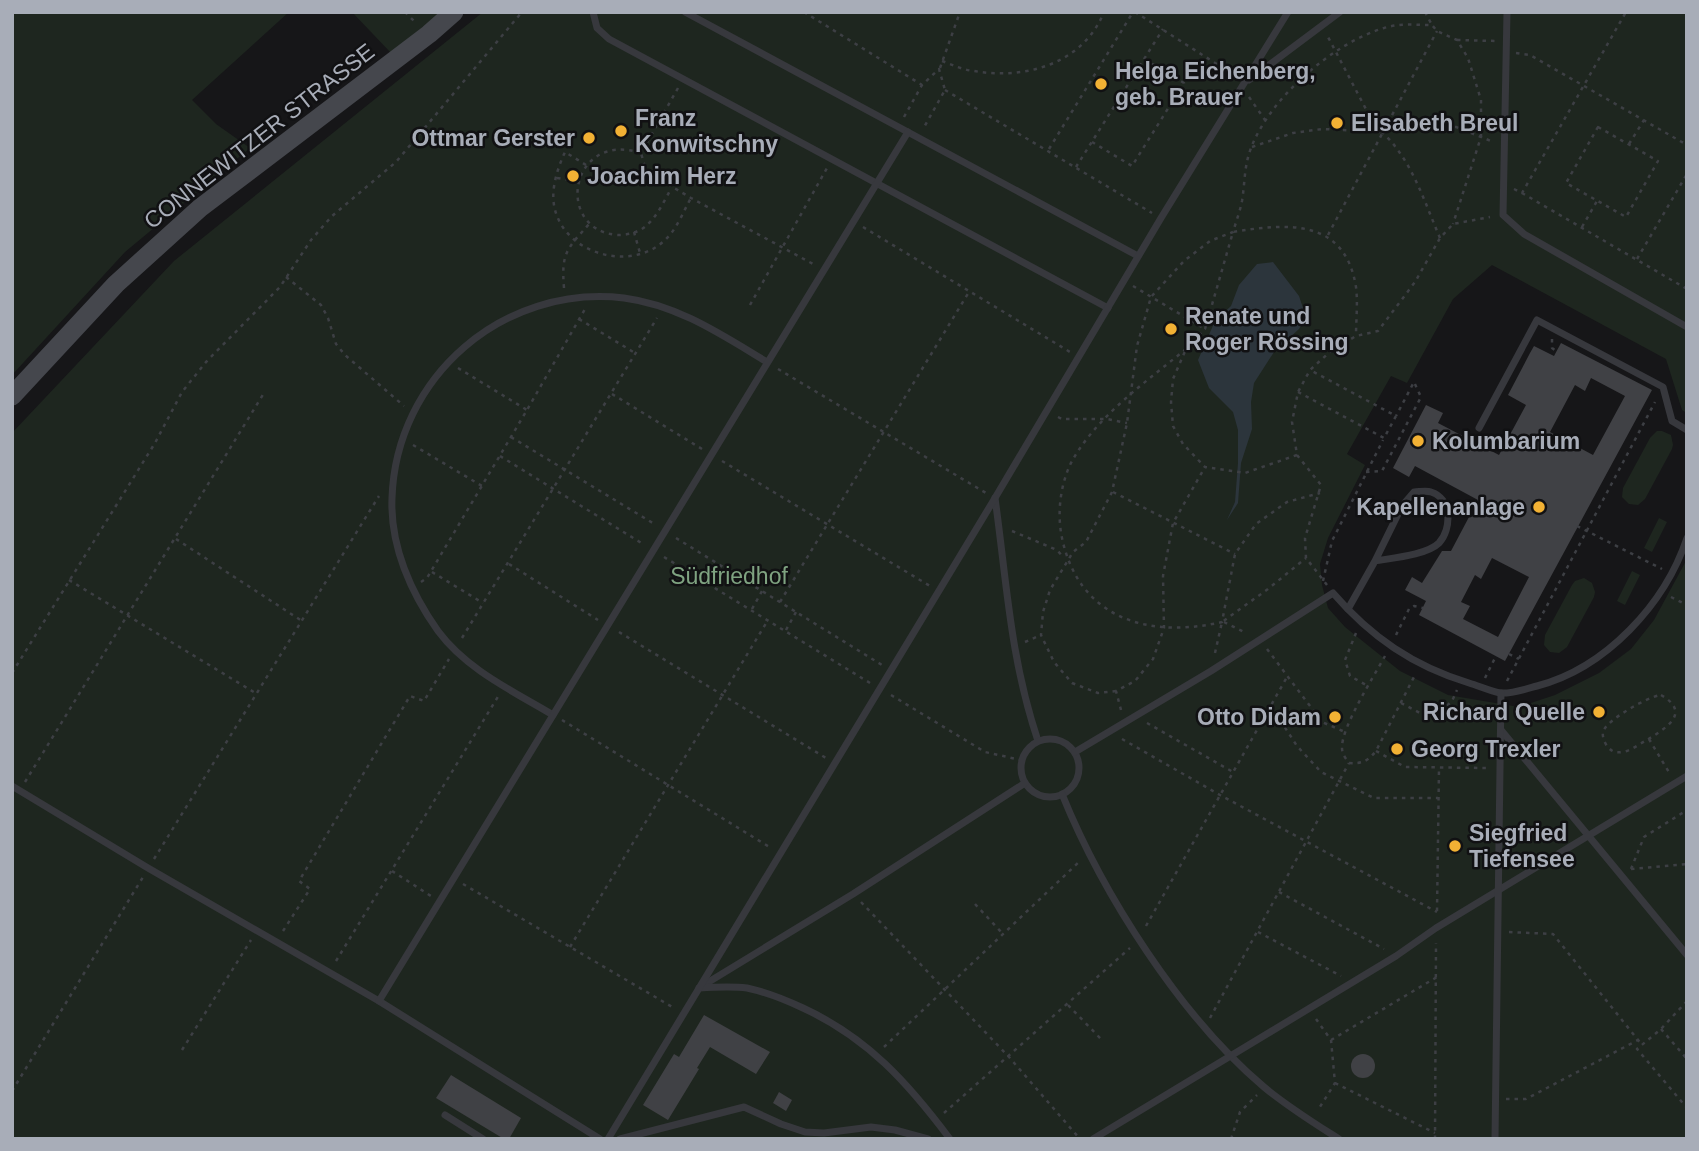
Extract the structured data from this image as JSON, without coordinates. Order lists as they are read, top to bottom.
{
  "streets": {
    "street": ["CONNEWITZER STRASSE"]
  },
  "parks": ["Südfriedhof"],
  "places": [
    "Helga Eichenberg, geb. Brauer",
    "Elisabeth Breul",
    "Franz Konwitschny",
    "Ottmar Gerster",
    "Joachim Herz",
    "Renate und Roger Rössing",
    "Kolumbarium",
    "Kapellenanlage",
    "Richard Quelle",
    "Otto Didam",
    "Georg Trexler",
    "Siegfried Tiefensee"
  ]
}
